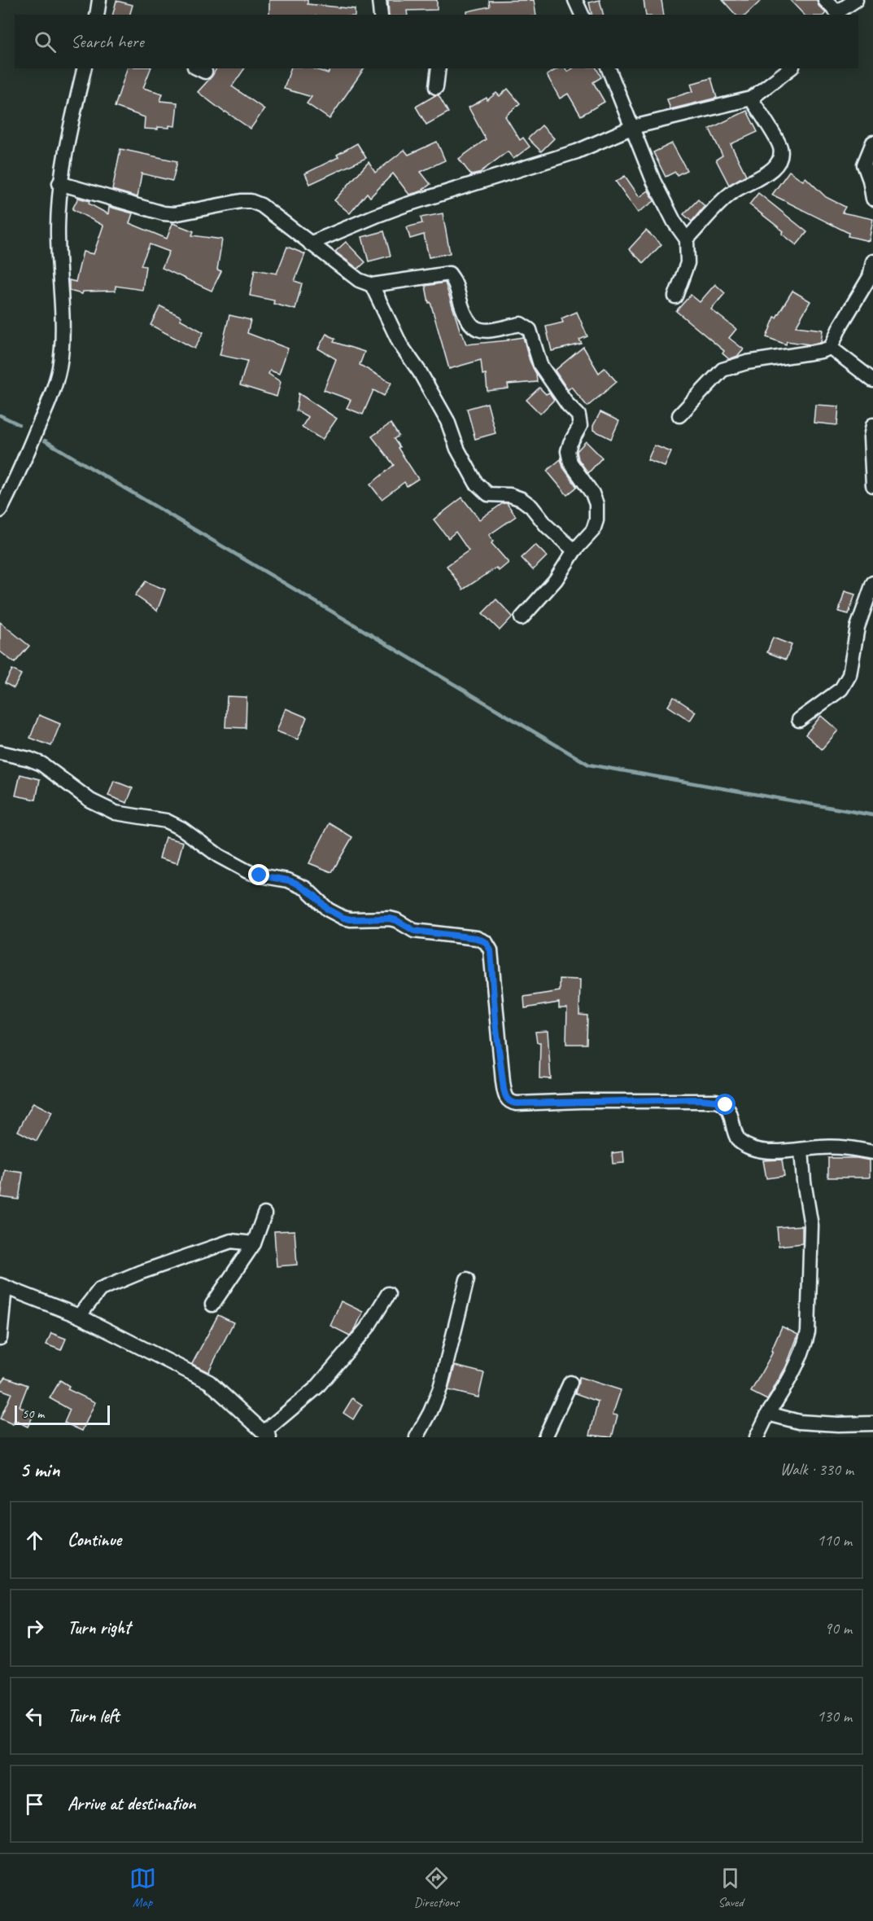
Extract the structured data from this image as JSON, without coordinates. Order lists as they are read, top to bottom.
{
  "scale_bar": "50 m",
  "page": {
    "search": "Search here",
    "scale": "50 m",
    "heading": ["5 min", "Walk · 330 m"],
    "list": [
      ["Continue", "110 m"],
      ["Turn right", "90 m"],
      ["Turn left", "130 m"],
      "Arrive at destination"
    ],
    "nav": ["Map", "Directions", "Saved"]
  }
}
